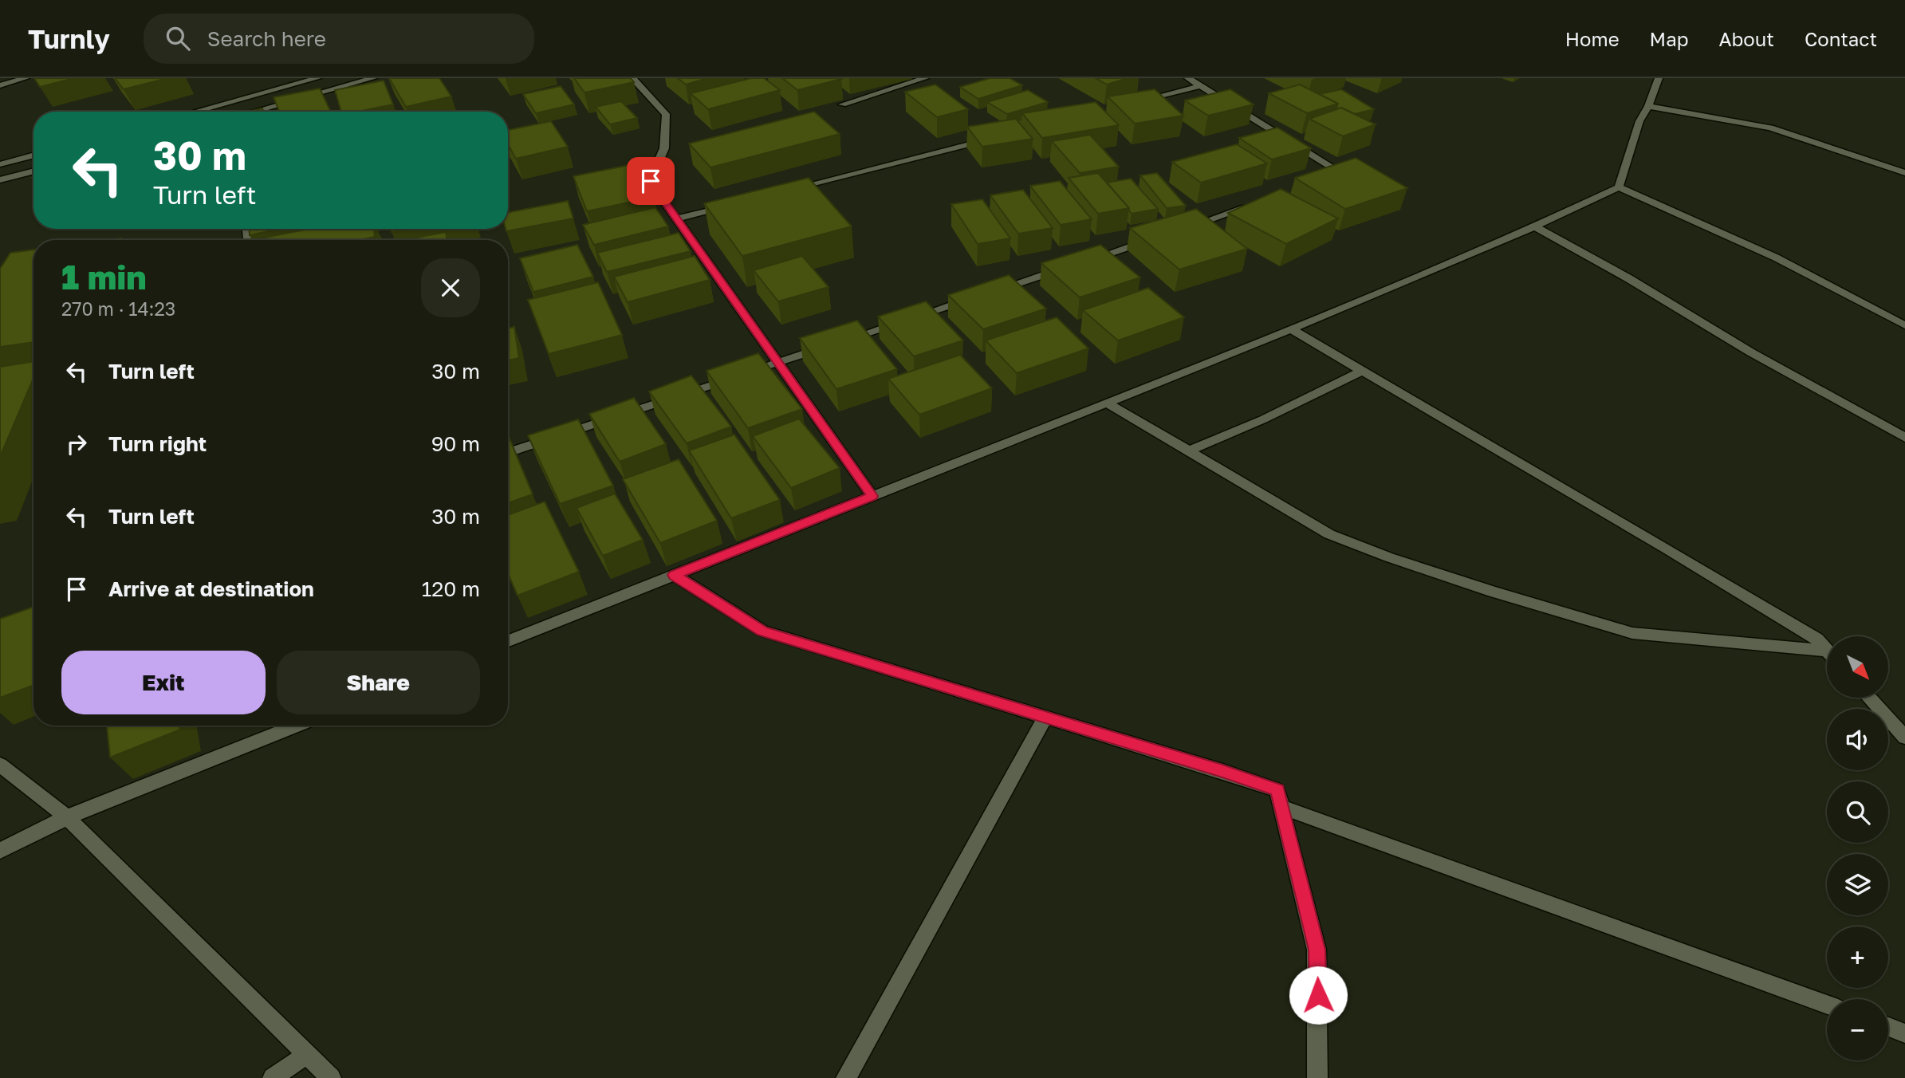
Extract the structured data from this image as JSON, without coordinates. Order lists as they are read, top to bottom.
{
  "north": "bottom right",
  "page": {
    "header": "Turnly",
    "search": "Search here",
    "nav": [
      "Home",
      "Map",
      "About",
      "Contact"
    ],
    "turn": ["30 m", "Turn left"],
    "heading": ["1 min", "270 m · 14:23"],
    "list": [
      {
        "name": "Turn left",
        "value": "30 m"
      },
      {
        "name": "Turn right",
        "value": "90 m"
      },
      {
        "name": "Turn left",
        "value": "30 m"
      },
      {
        "name": "Arrive at destination",
        "value": "120 m"
      }
    ],
    "map_buttons": ["+", "−"],
    "buttons": ["Exit", "Share"]
  }
}
